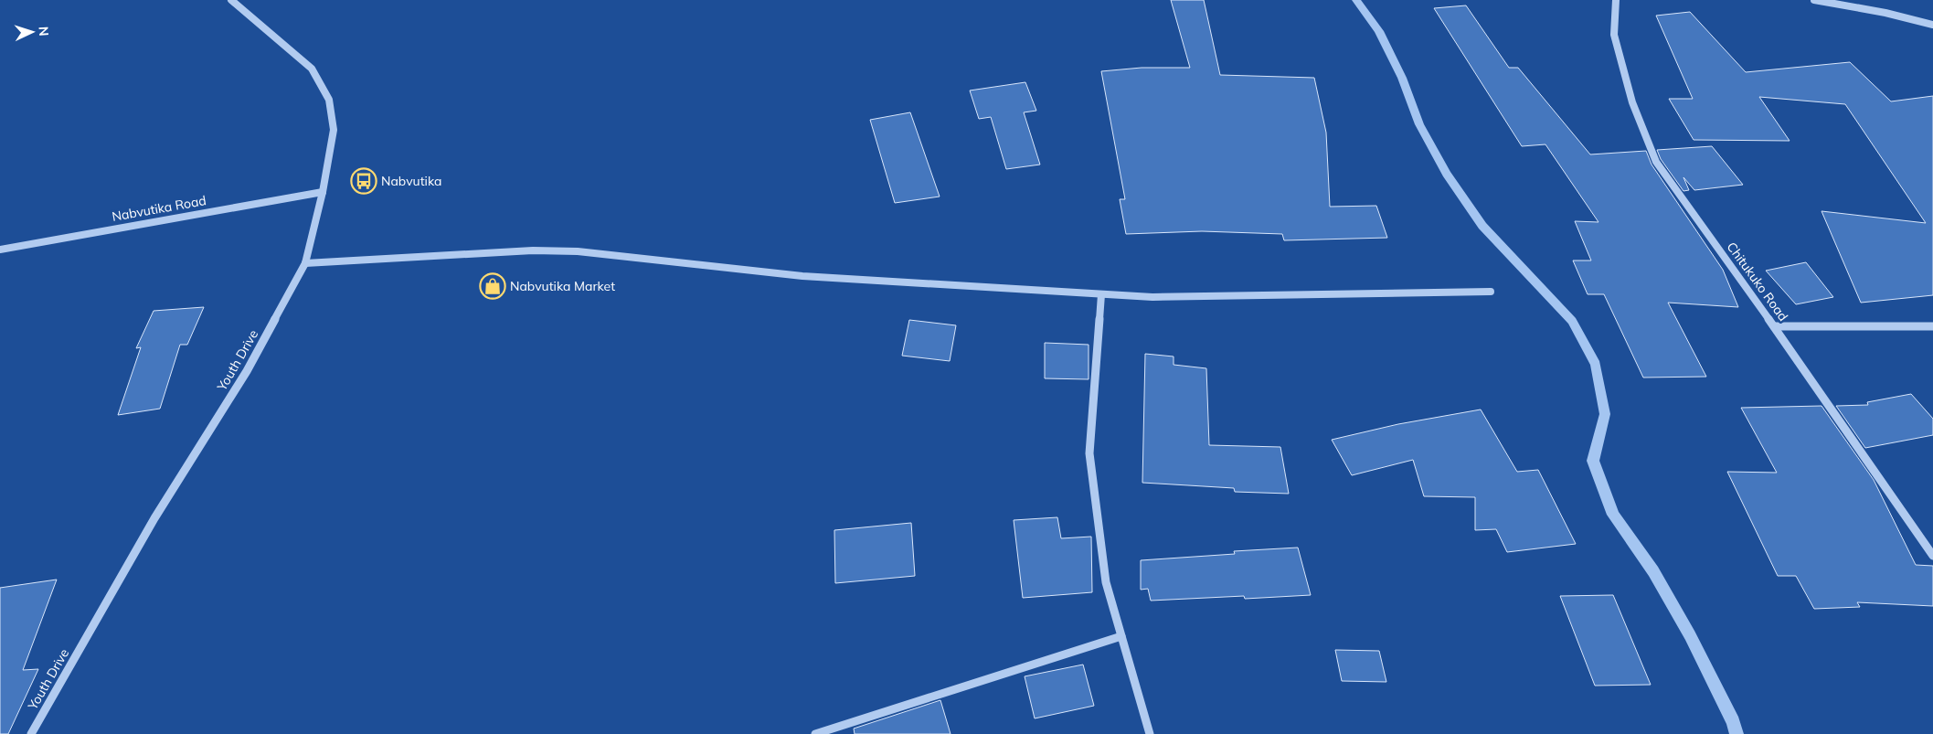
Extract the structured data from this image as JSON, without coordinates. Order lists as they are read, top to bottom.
{
  "streets": {
    "street": ["Nabvutika Road", "Chitukuko Road", "Youth Drive"]
  },
  "crossings": [
    ["Nabvutika Road", "Youth Drive"]
  ],
  "places": {
    "bus stop": ["Nabvutika"],
    "shop": ["Nabvutika Market"]
  },
  "north": "right"
}
